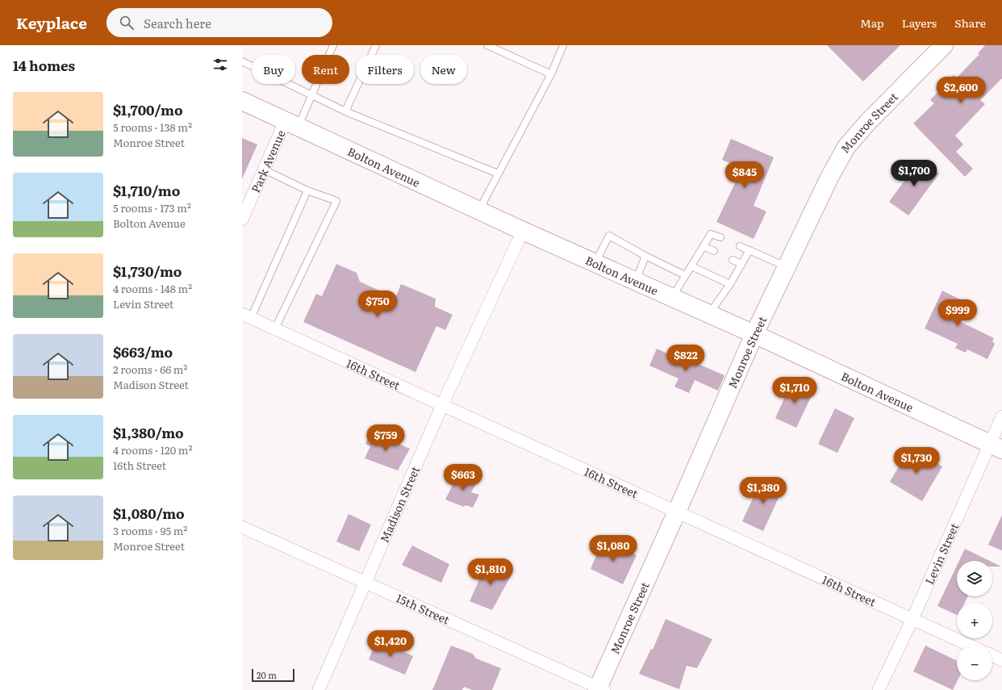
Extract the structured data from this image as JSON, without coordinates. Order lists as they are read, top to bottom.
{
  "streets": {
    "main road": ["Monroe Street", "Bolton Avenue"],
    "street": [
      "Park Avenue",
      "16th Street",
      "Madison Street",
      "Levin Street",
      "15th Street"
    ]
  },
  "crossings": [
    ["Monroe Street", "Bolton Avenue"],
    ["Monroe Street", "16th Street"],
    ["Monroe Street", "15th Street"],
    ["Park Avenue", "Bolton Avenue"],
    ["Bolton Avenue", "Madison Street"],
    ["Bolton Avenue", "Levin Street"],
    ["16th Street", "Madison Street"],
    ["16th Street", "Levin Street"],
    ["Madison Street", "15th Street"]
  ],
  "scale_bar": "20 m",
  "page": {
    "header": "Keyplace",
    "search": "Search here",
    "nav": ["Map", "Layers", "Share"],
    "heading": "14 homes",
    "chip": [
      "Buy",
      "Rent",
      "Filters",
      "New"
    ],
    "price": [
      "$2,600",
      "$1,700",
      "$845",
      "$750",
      "$999",
      "$822",
      "$1,710",
      "$759",
      "$1,730",
      "$663",
      "$1,380",
      "$1,080",
      "$1,810",
      "$1,420"
    ],
    "list": [
      {
        "name": "$1,700/mo",
        "note": "5 rooms · 138 m² · Monroe Street"
      },
      {
        "name": "$1,710/mo",
        "note": "5 rooms · 173 m² · Bolton Avenue"
      },
      {
        "name": "$1,730/mo",
        "note": "4 rooms · 148 m² · Levin Street"
      },
      {
        "name": "$663/mo",
        "note": "2 rooms · 66 m² · Madison Street"
      },
      {
        "name": "$1,380/mo",
        "note": "4 rooms · 120 m² · 16th Street"
      },
      {
        "name": "$1,080/mo",
        "note": "3 rooms · 95 m² · Monroe Street"
      }
    ],
    "map_buttons": ["+", "−"],
    "scale": "20 m"
  }
}
